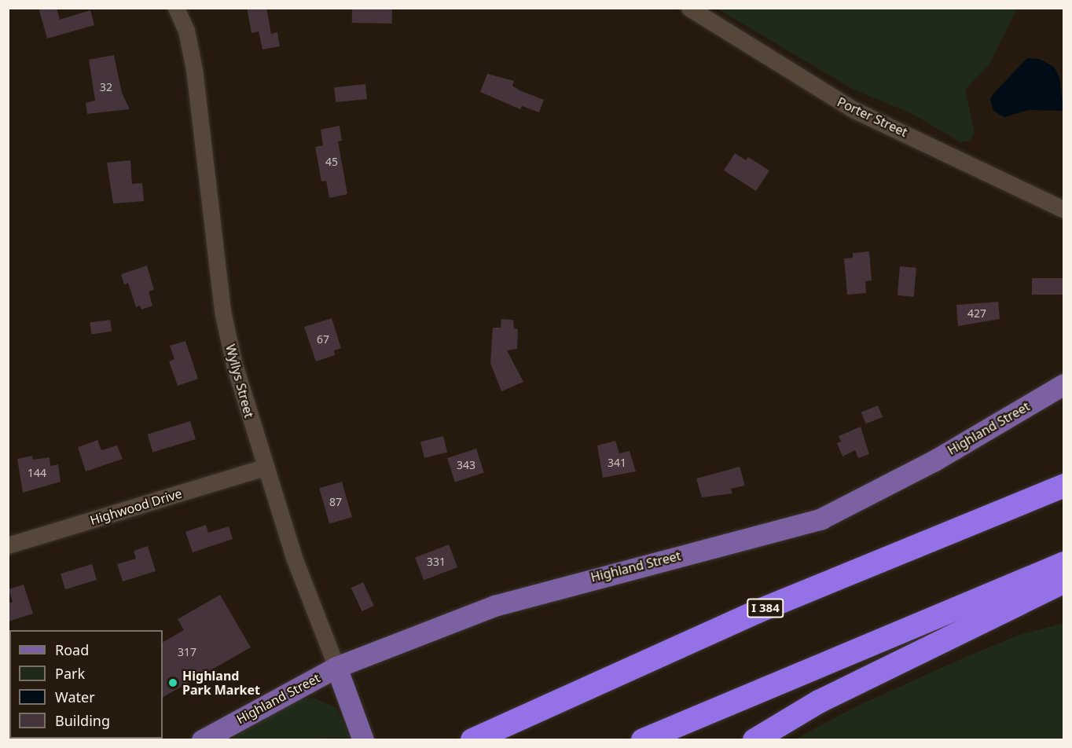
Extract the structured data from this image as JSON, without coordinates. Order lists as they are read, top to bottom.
{
  "streets": {
    "highway": ["I 384"],
    "main road": ["Wyllys Street", "Highland Street"],
    "street": ["Porter Street", "Highwood Drive"]
  },
  "crossings": [
    ["Wyllys Street", "Highland Street"],
    ["Wyllys Street", "Highwood Drive"]
  ],
  "places": ["Highland Park Market"],
  "house_numbers": [
    "32",
    "45",
    "427",
    "67",
    "341",
    "343",
    "144",
    "87",
    "331",
    "317"
  ],
  "legend": [
    "Road",
    "Park",
    "Water",
    "Building"
  ]
}
